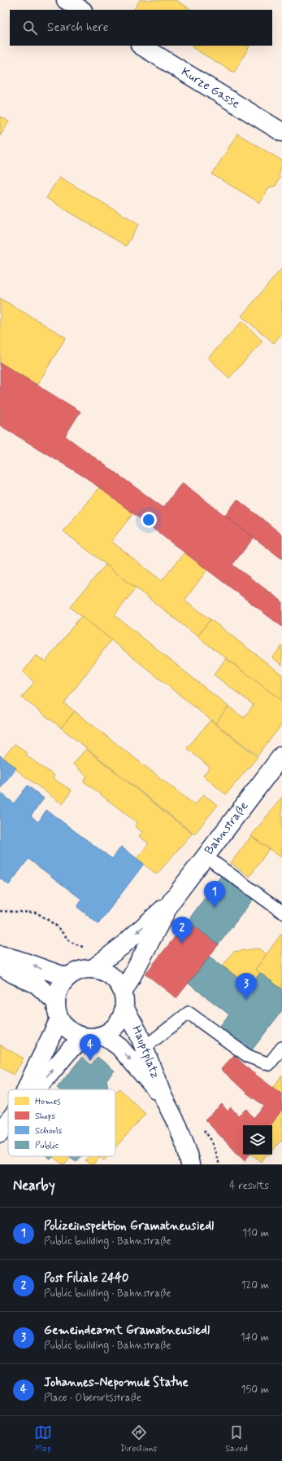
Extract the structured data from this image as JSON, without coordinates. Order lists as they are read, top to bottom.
{
  "streets": {
    "main road": ["Kurze Gasse", "Bahnstraße", "Hauptplatz"]
  },
  "crossings": [
    ["Bahnstraße", "Hauptplatz"]
  ],
  "legend": [
    "Homes",
    "Shops",
    "Schools",
    "Public"
  ],
  "page": {
    "search": "Search here",
    "pins": [
      "1",
      "2",
      "3",
      "4"
    ],
    "heading": ["Nearby", "4 results"],
    "list": [
      {
        "mark": "1",
        "name": "Polizeiinspektion Gramatneusiedl",
        "note": "Public building · Bahnstraße",
        "value": "110 m"
      },
      {
        "mark": "2",
        "name": "Post Filiale 2440",
        "note": "Public building · Bahnstraße",
        "value": "120 m"
      },
      {
        "mark": "3",
        "name": "Gemeindeamt Gramatneusiedl",
        "note": "Public building · Bahnstraße",
        "value": "140 m"
      },
      {
        "mark": "4",
        "name": "Johannes-Nepomuk Statue",
        "note": "Place · Oberortsstraße",
        "value": "150 m"
      }
    ],
    "nav": ["Map", "Directions", "Saved"]
  }
}
